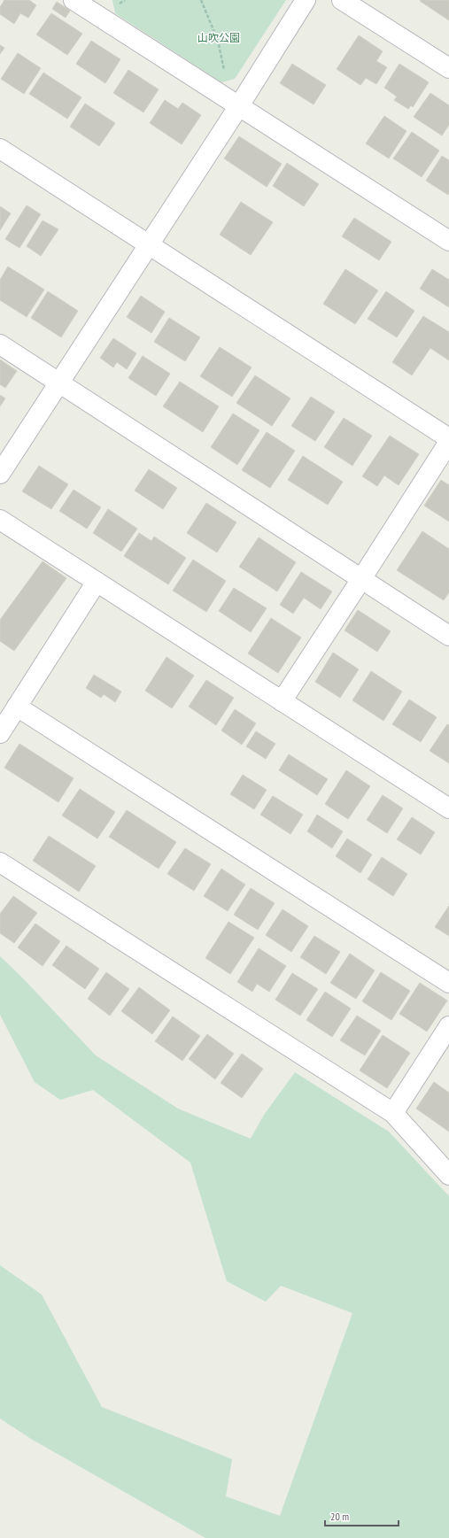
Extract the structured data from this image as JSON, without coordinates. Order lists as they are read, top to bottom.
{
  "parks": ["山吹公園"],
  "scale_bar": "20 m"
}
